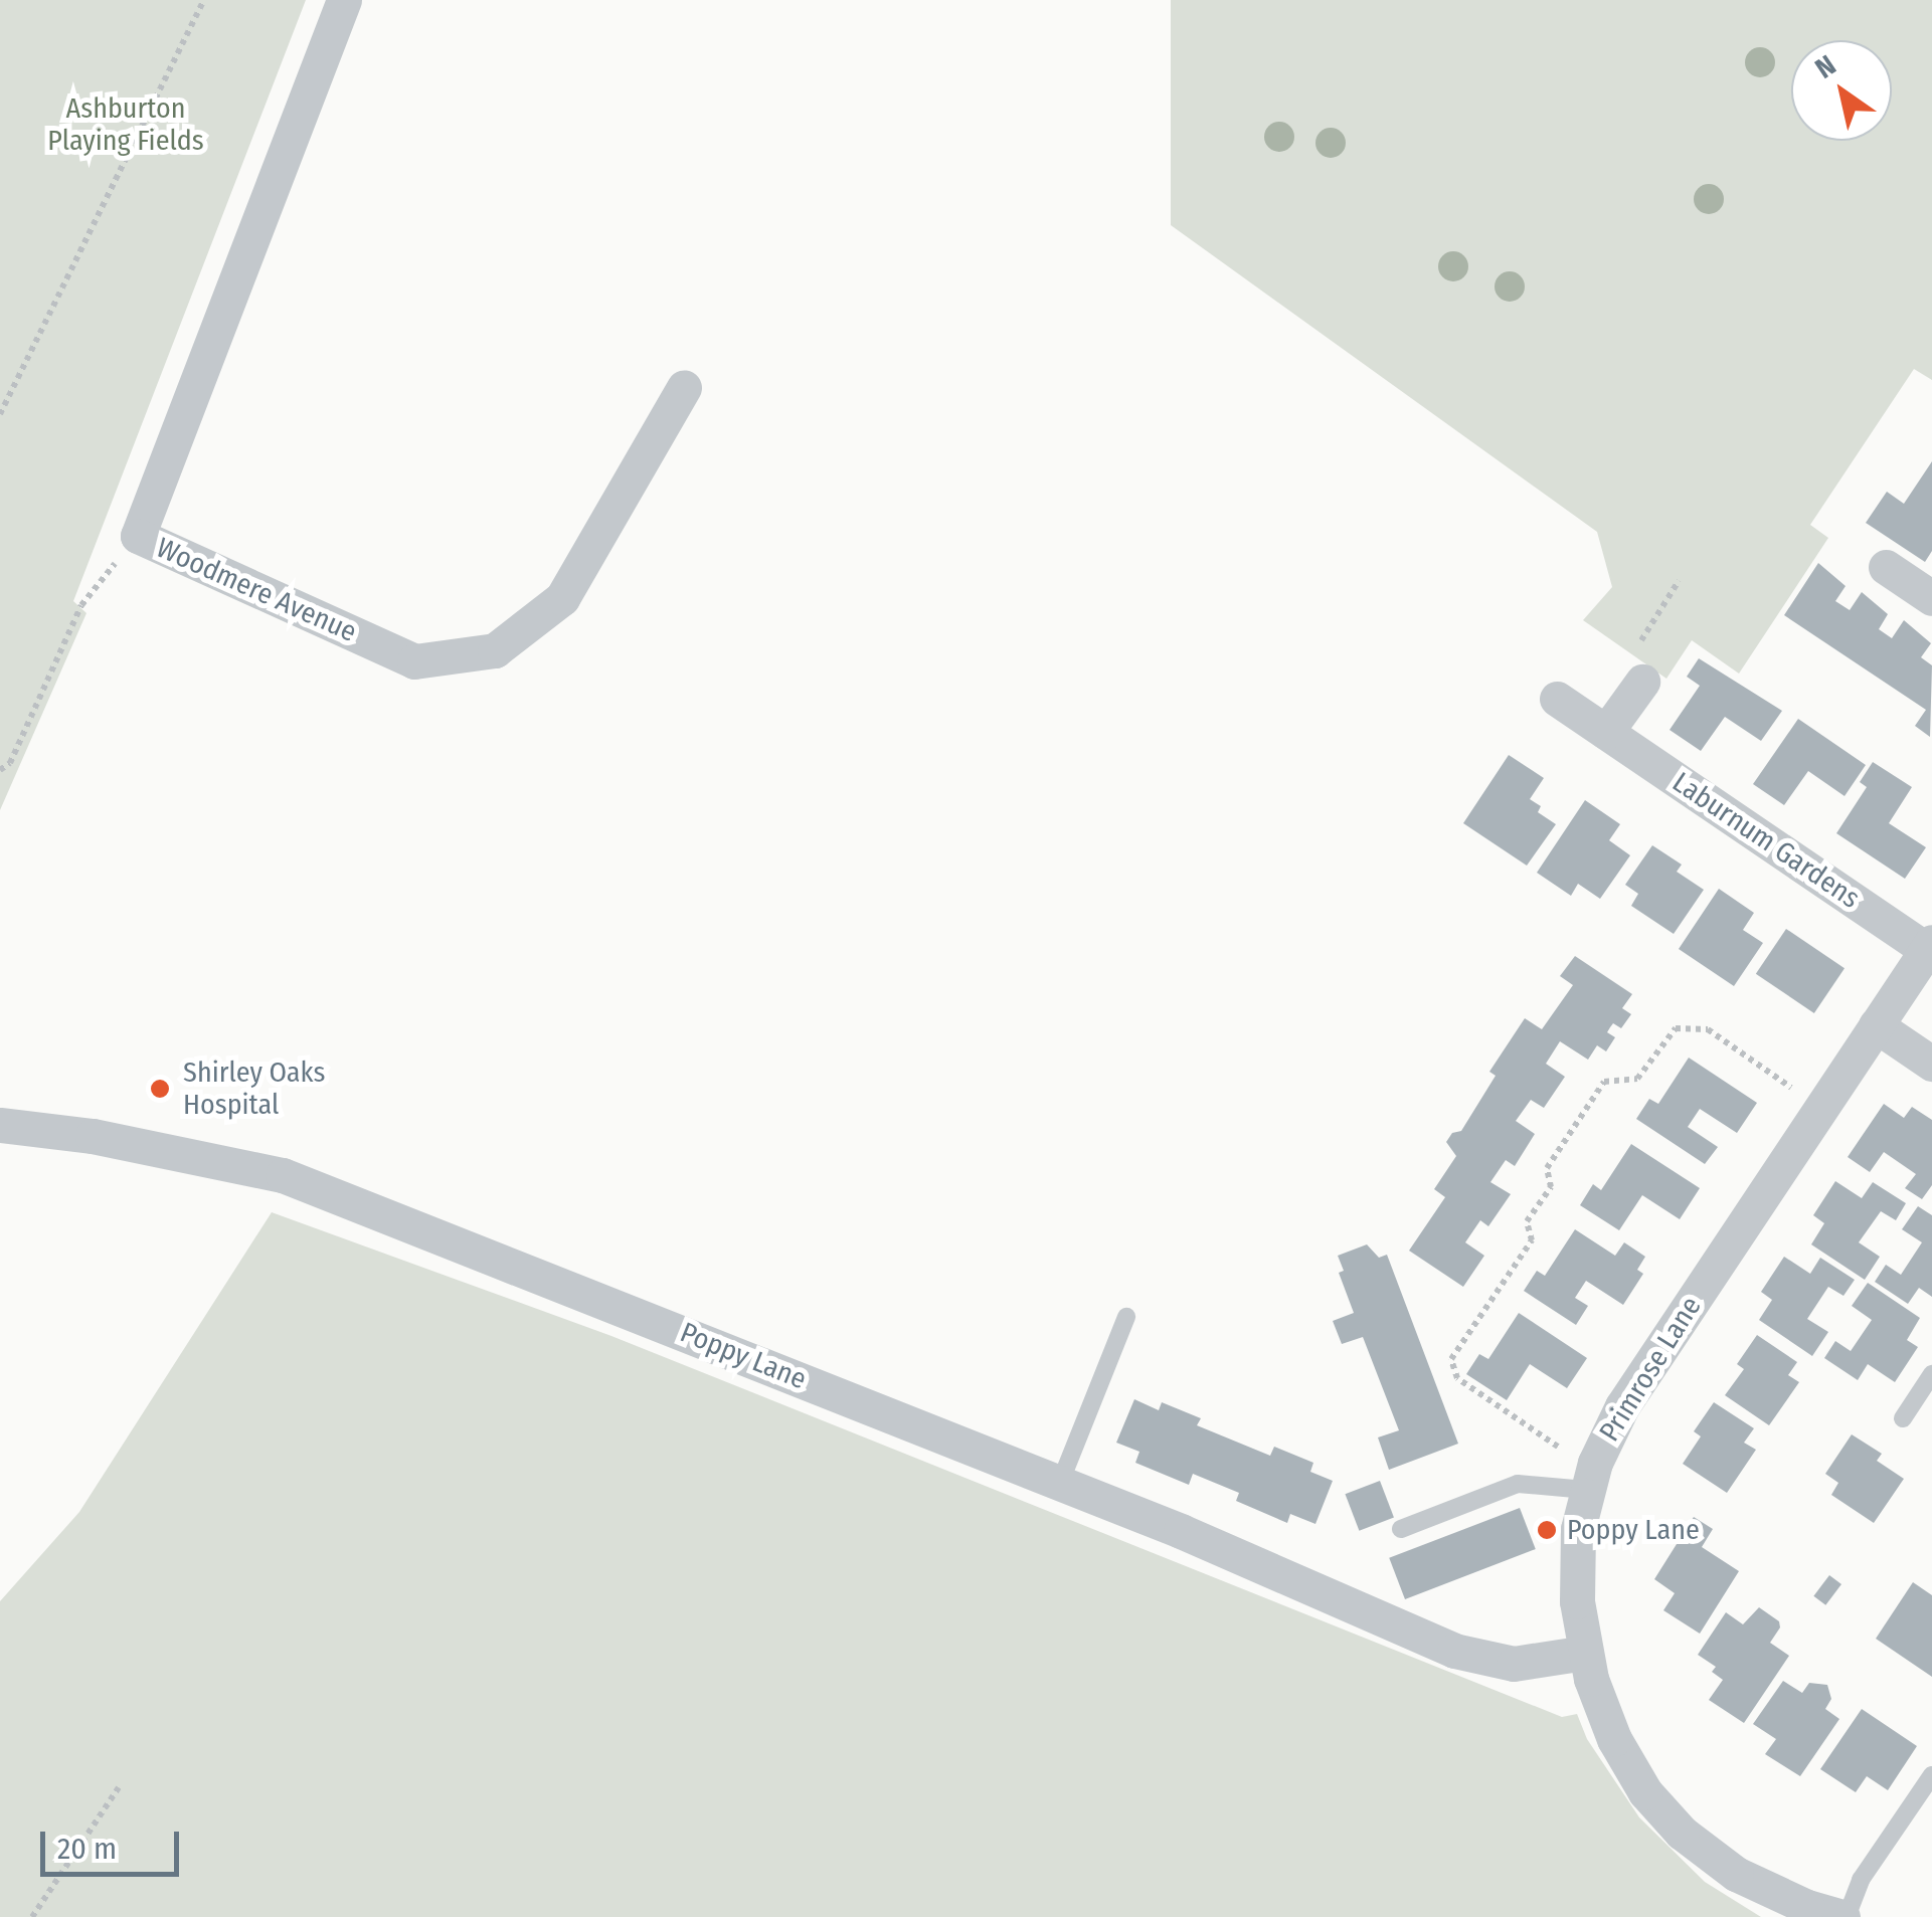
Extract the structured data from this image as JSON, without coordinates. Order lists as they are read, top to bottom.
{
  "streets": {
    "street": [
      "Woodmere Avenue",
      "Laburnum Gardens",
      "Poppy Lane",
      "Primrose Lane"
    ]
  },
  "crossings": [
    ["Laburnum Gardens", "Primrose Lane"],
    ["Poppy Lane", "Primrose Lane"]
  ],
  "parks": ["Ashburton Playing Fields"],
  "places": ["Shirley Oaks Hospital", "Poppy Lane"],
  "scale_bar": "20 m",
  "north": "top left"
}
